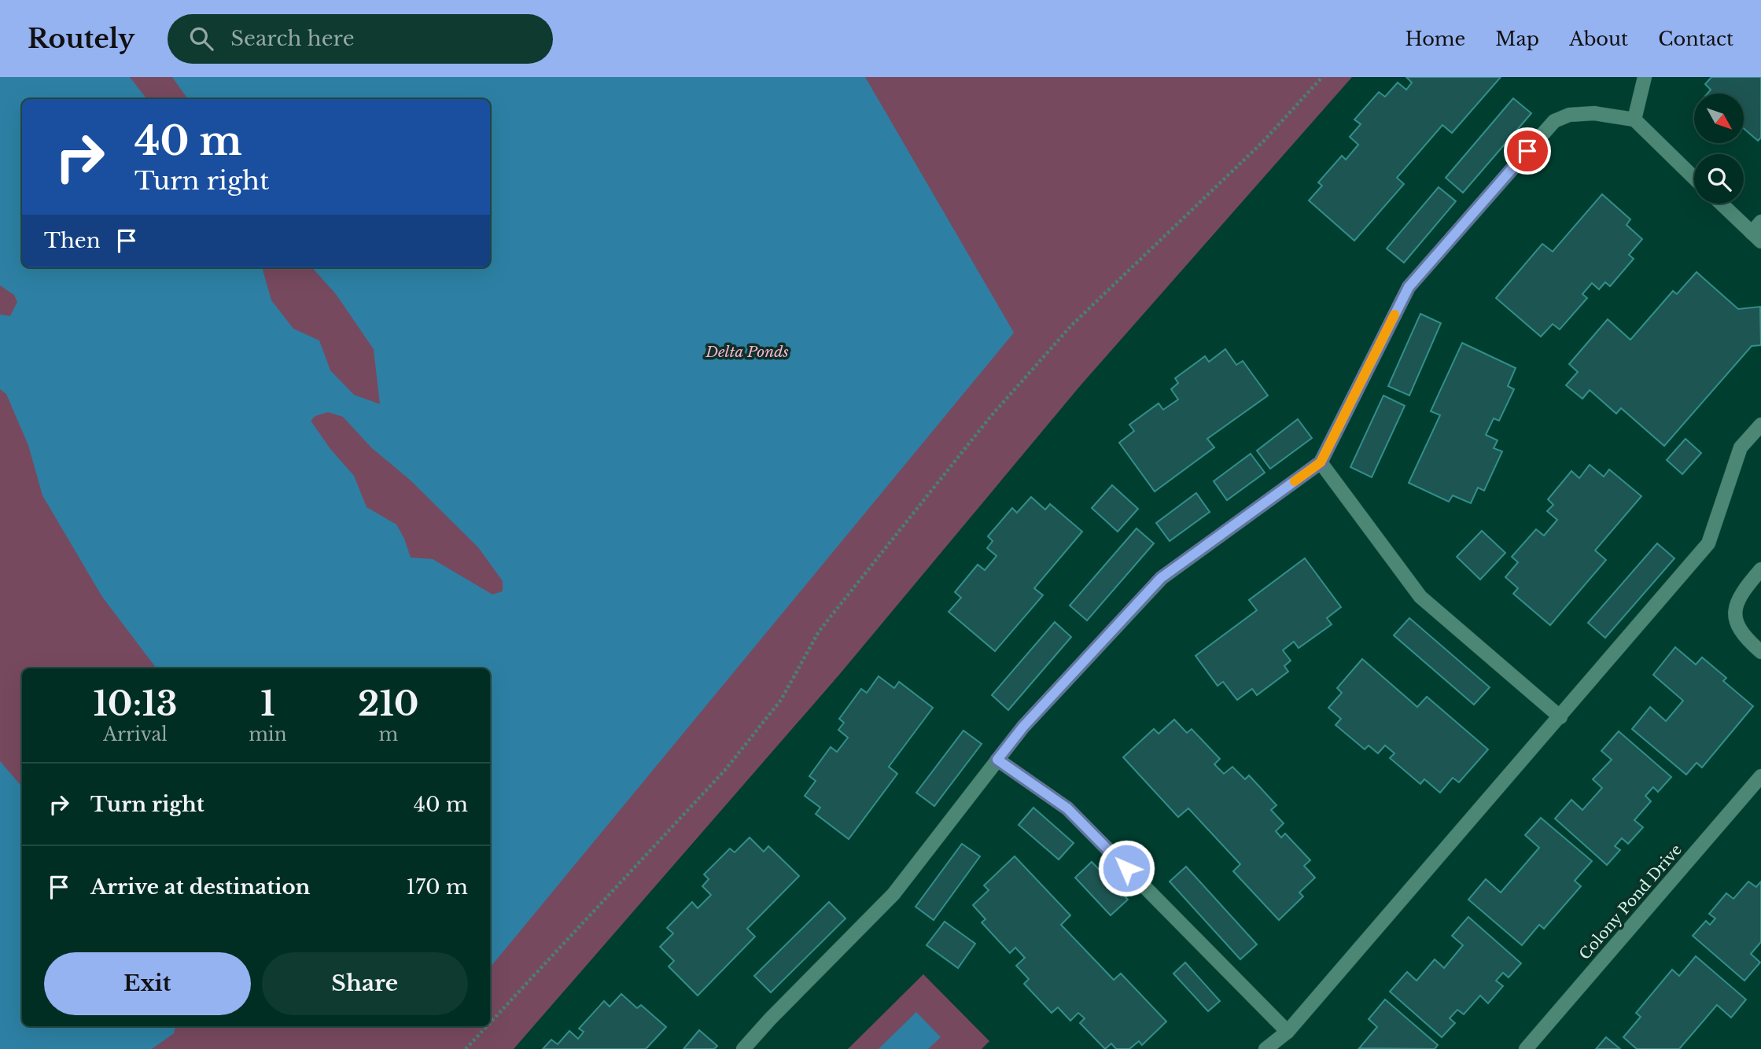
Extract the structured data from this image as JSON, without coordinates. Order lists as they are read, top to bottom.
{
  "streets": {
    "street": ["Colony Pond Drive"]
  },
  "parks": ["Delta Ponds"],
  "north": "bottom right",
  "page": {
    "header": "Routely",
    "search": "Search here",
    "nav": [
      "Home",
      "Map",
      "About",
      "Contact"
    ],
    "turn": ["40 m", "Turn right"],
    "then": "Then",
    "eta": [
      "10:13",
      "Arrival",
      "1",
      "min",
      "210",
      "m"
    ],
    "list": [
      {
        "name": "Turn right",
        "value": "40 m"
      },
      {
        "name": "Arrive at destination",
        "value": "170 m"
      }
    ],
    "buttons": ["Exit", "Share"]
  }
}
